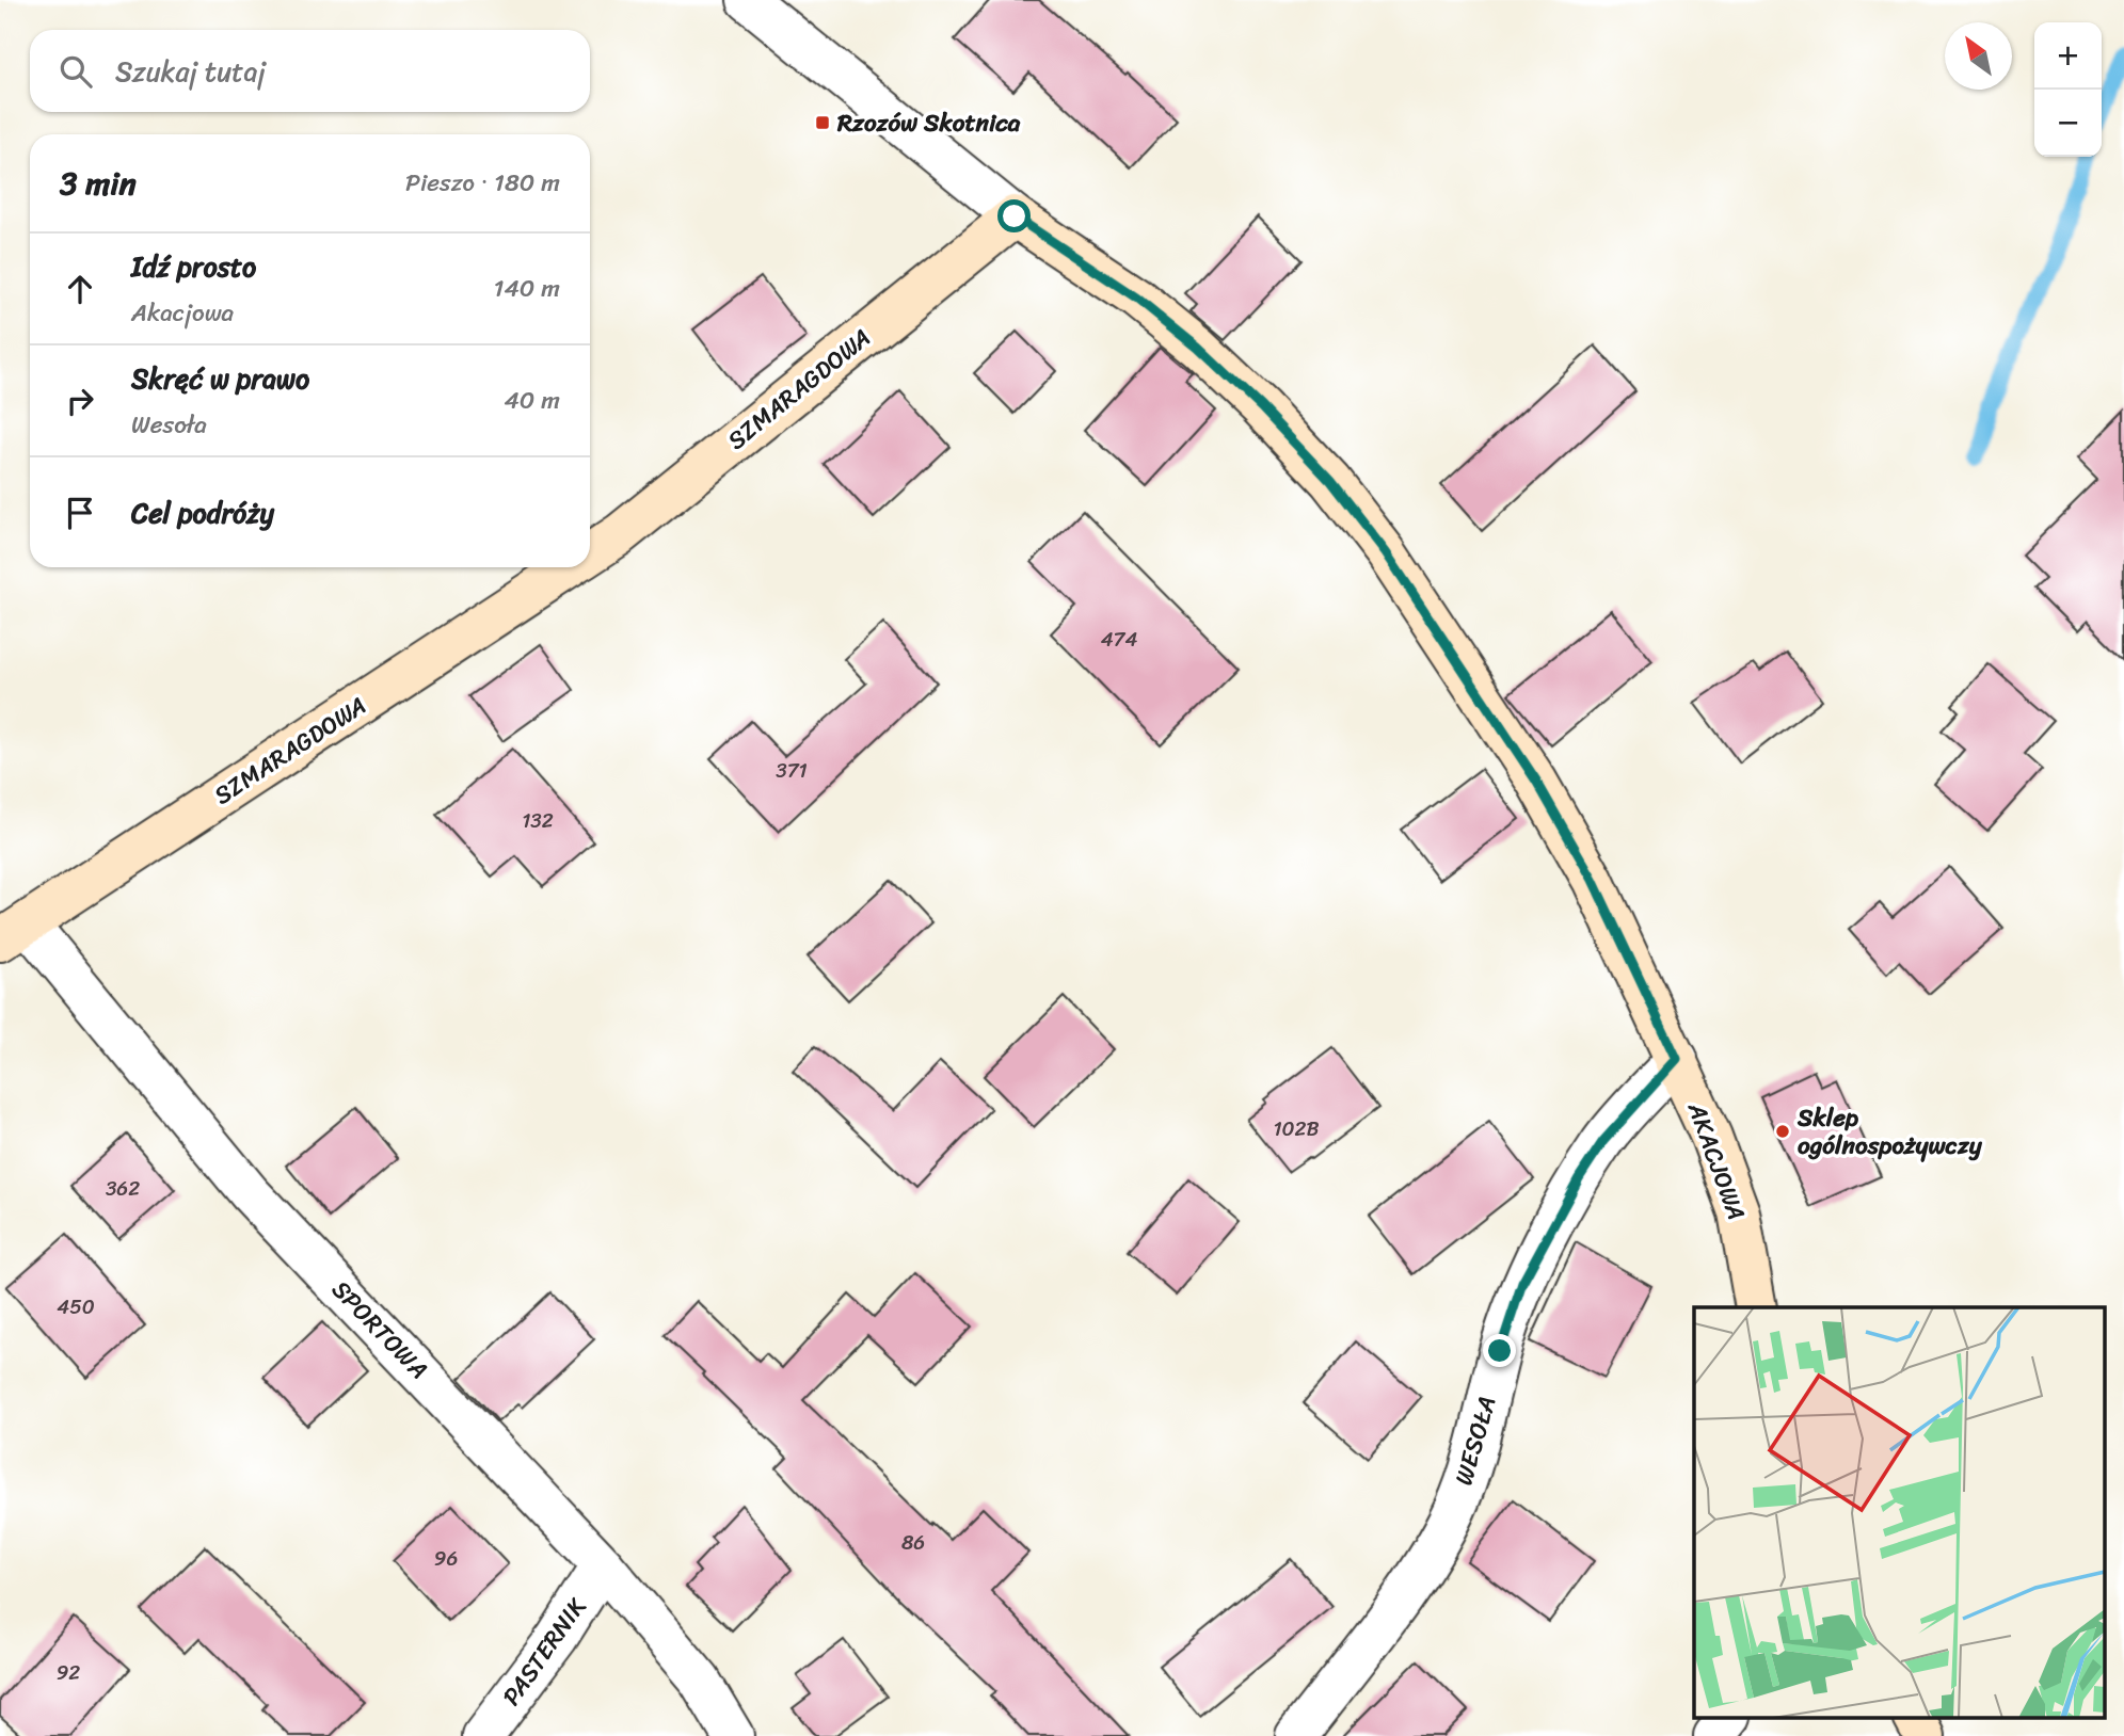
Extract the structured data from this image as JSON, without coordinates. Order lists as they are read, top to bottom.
{
  "streets": {
    "street": [
      "SZMARAGDOWA",
      "AKACJOWA",
      "SPORTOWA",
      "WESOŁA",
      "PASTERNIK"
    ]
  },
  "crossings": [
    ["SZMARAGDOWA", "AKACJOWA"],
    ["SZMARAGDOWA", "SPORTOWA"],
    ["AKACJOWA", "WESOŁA"],
    ["SPORTOWA", "PASTERNIK"]
  ],
  "places": {
    "transit": ["Rzozów Skotnica"],
    "other": ["Sklep ogólnospożywczy"]
  },
  "house_numbers": [
    "474",
    "371",
    "132",
    "102B",
    "362",
    "450",
    "86",
    "96",
    "92"
  ],
  "north": "top left",
  "page": {
    "map_buttons": ["+", "−"],
    "search": "Szukaj tutaj",
    "heading": ["3 min", "Pieszo · 180 m"],
    "list": [
      ["Idź prosto", "Akacjowa", "140 m"],
      ["Skręć w prawo", "Wesoła", "40 m"],
      "Cel podróży"
    ]
  }
}
